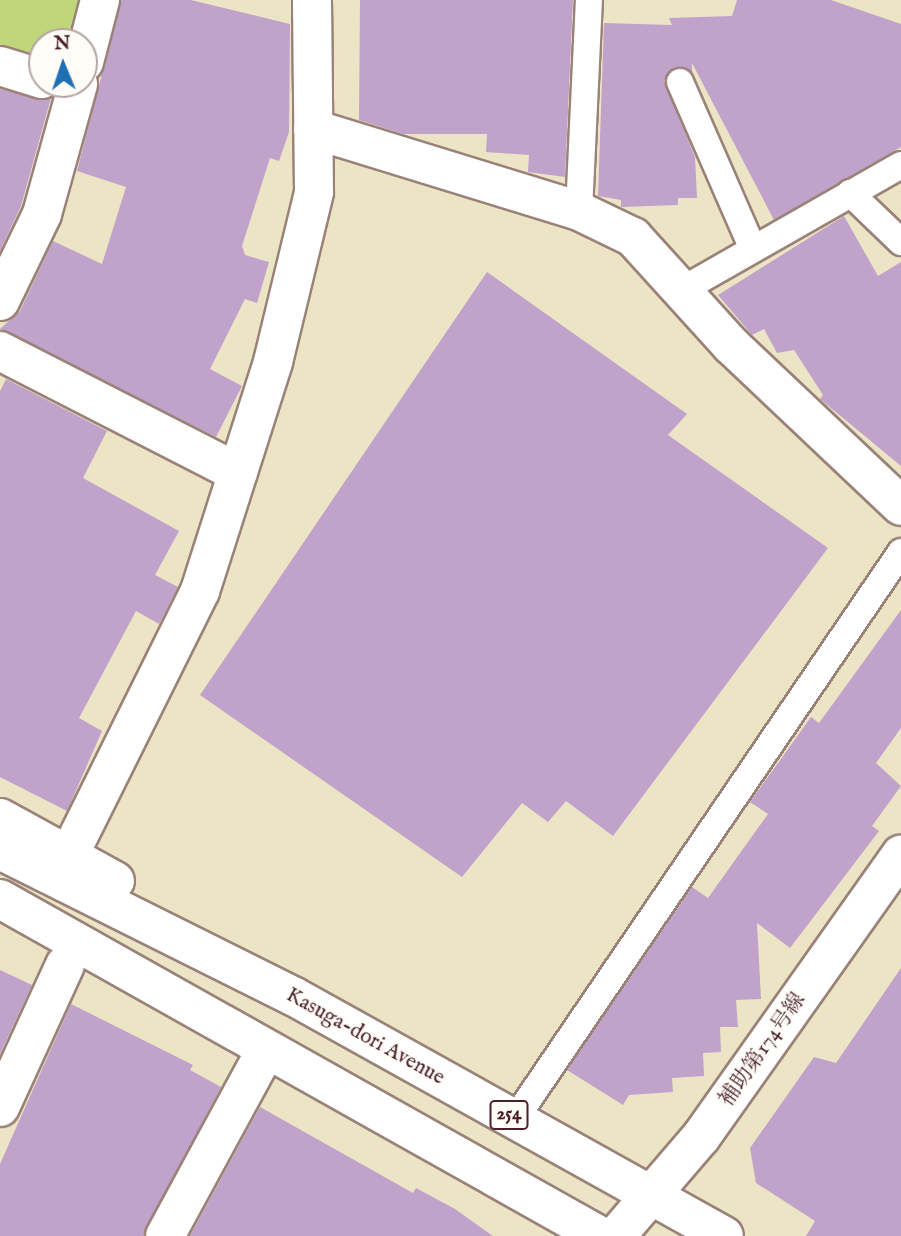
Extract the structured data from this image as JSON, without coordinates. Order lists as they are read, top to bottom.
{
  "streets": {
    "main road": ["Kasuga-dori Avenue", "補助第174号線", "254"]
  },
  "crossings": [
    ["Kasuga-dori Avenue", "補助第174号線"]
  ],
  "north": "top"
}
